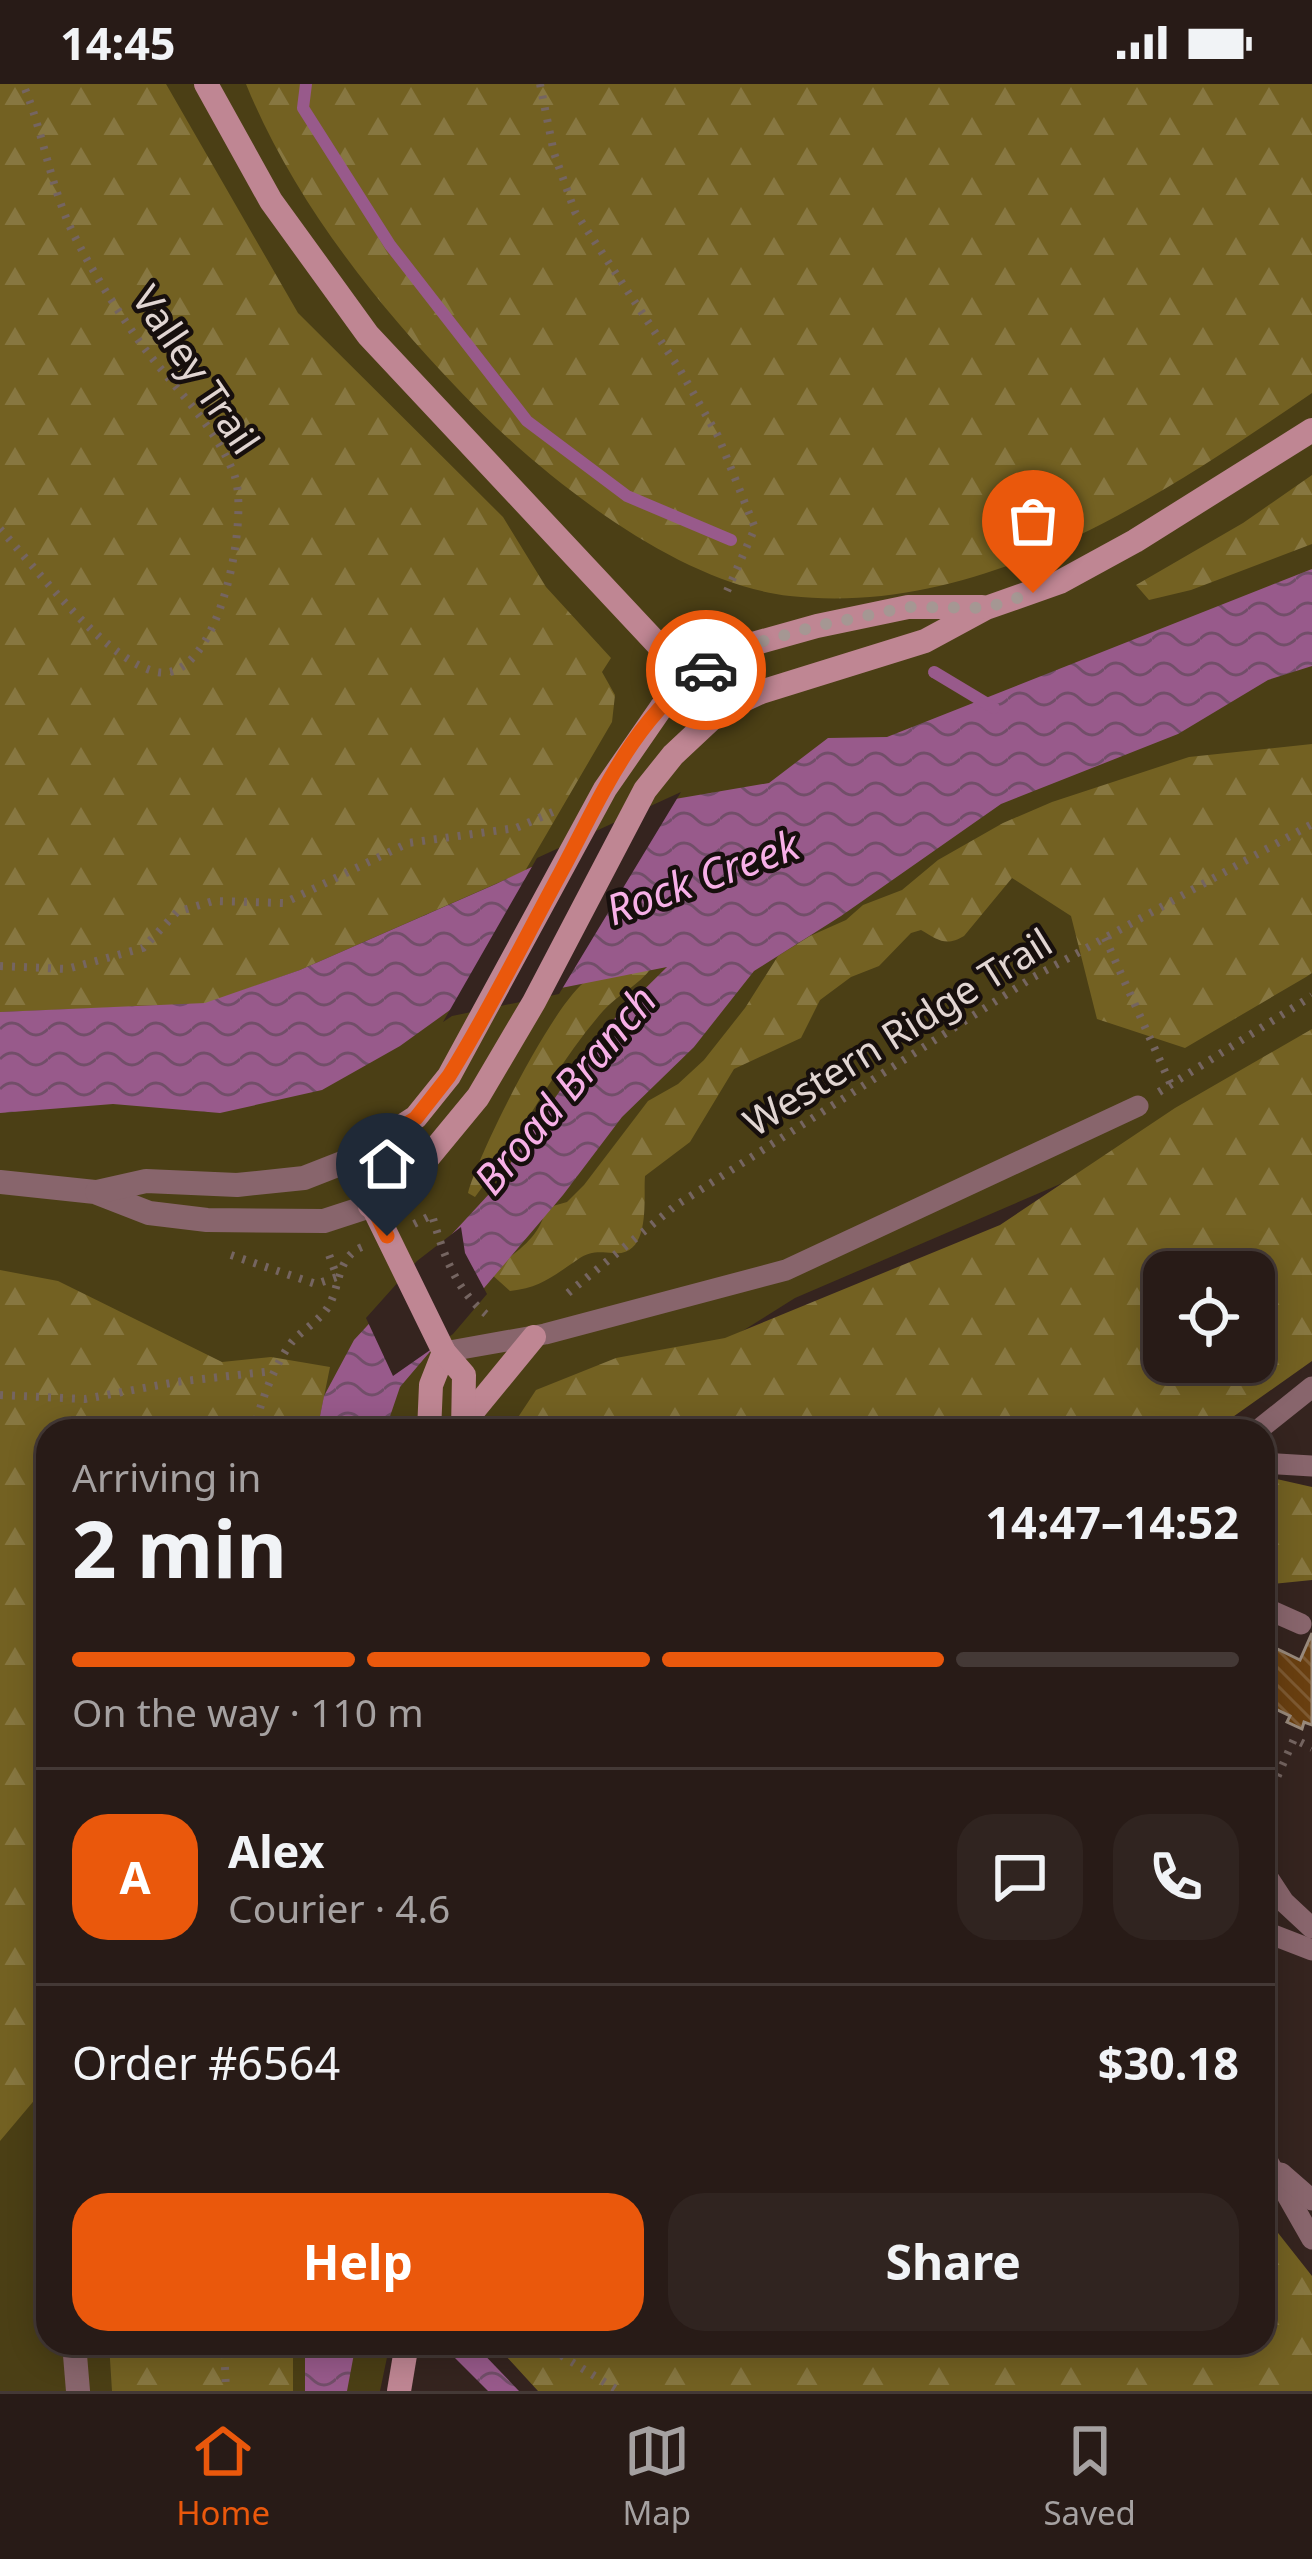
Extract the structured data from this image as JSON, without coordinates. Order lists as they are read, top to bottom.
{
  "streets": {
    "path": ["Valley Trail", "Western Ridge Trail"]
  },
  "water": ["Rock Creek", "Broad Branch"],
  "page": {
    "status": "14:45",
    "heading": ["2 min", "Arriving in", "14:47–14:52"],
    "panel": [
      "Alex",
      "Courier · 4.6",
      "Order #6564",
      "$30.18"
    ],
    "bar": "On the way · 110 m",
    "round": "A",
    "buttons": ["Help", "Share"],
    "tabs": ["Home", "Map", "Saved"]
  }
}
